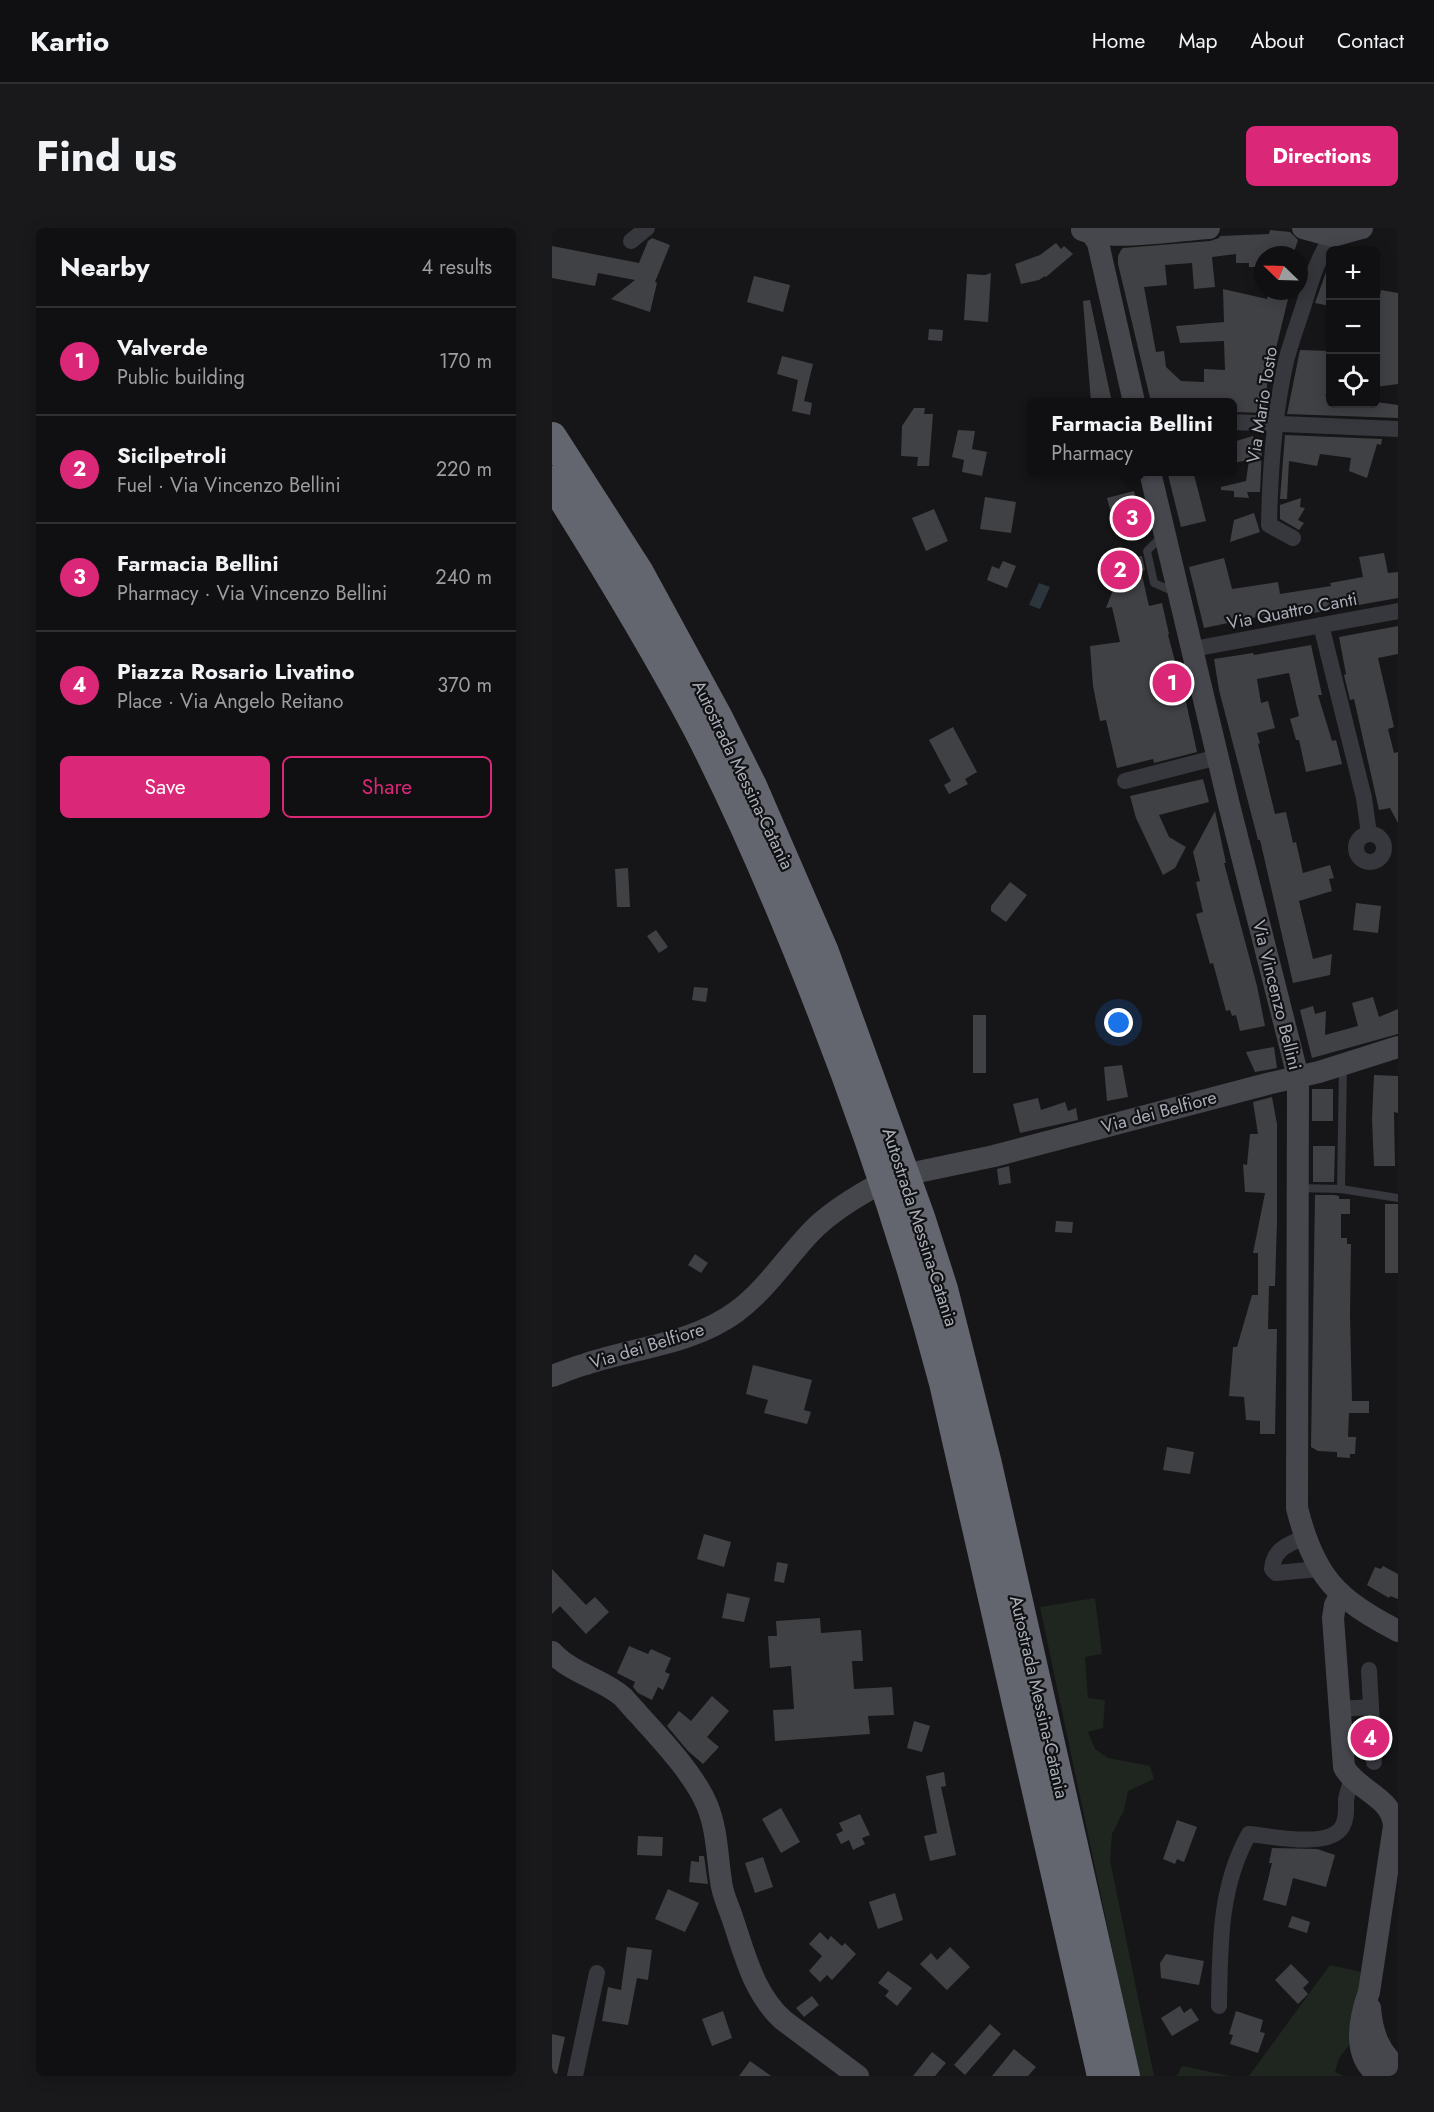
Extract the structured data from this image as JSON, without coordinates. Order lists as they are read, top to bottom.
{
  "streets": {
    "highway": ["Autostrada Messina-Catania"],
    "street": [
      "Via Mario Tosto",
      "Via Quattro Canti",
      "Via Vincenzo Bellini",
      "Via dei Belfiore"
    ]
  },
  "crossings": [
    ["Via Quattro Canti", "Via Vincenzo Bellini"],
    ["Via Vincenzo Bellini", "Via dei Belfiore"]
  ],
  "north": "top left",
  "page": {
    "header": "Kartio",
    "nav": [
      "Home",
      "Map",
      "About",
      "Contact"
    ],
    "title": "Find us",
    "buttons": [
      "Directions",
      ["Save", "Share"]
    ],
    "heading": ["Nearby", "4 results"],
    "map_buttons": ["+", "−"],
    "list": [
      {
        "mark": "1",
        "name": "Valverde",
        "note": "Public building",
        "value": "170 m"
      },
      {
        "mark": "2",
        "name": "Sicilpetroli",
        "note": "Fuel · Via Vincenzo Bellini",
        "value": "220 m"
      },
      {
        "mark": "3",
        "name": "Farmacia Bellini",
        "note": "Pharmacy · Via Vincenzo Bellini",
        "value": "240 m"
      },
      {
        "mark": "4",
        "name": "Piazza Rosario Livatino",
        "note": "Place · Via Angelo Reitano",
        "value": "370 m"
      }
    ],
    "popup": ["Farmacia Bellini", "Pharmacy"],
    "pins": [
      "3",
      "2",
      "1",
      "4"
    ]
  }
}
